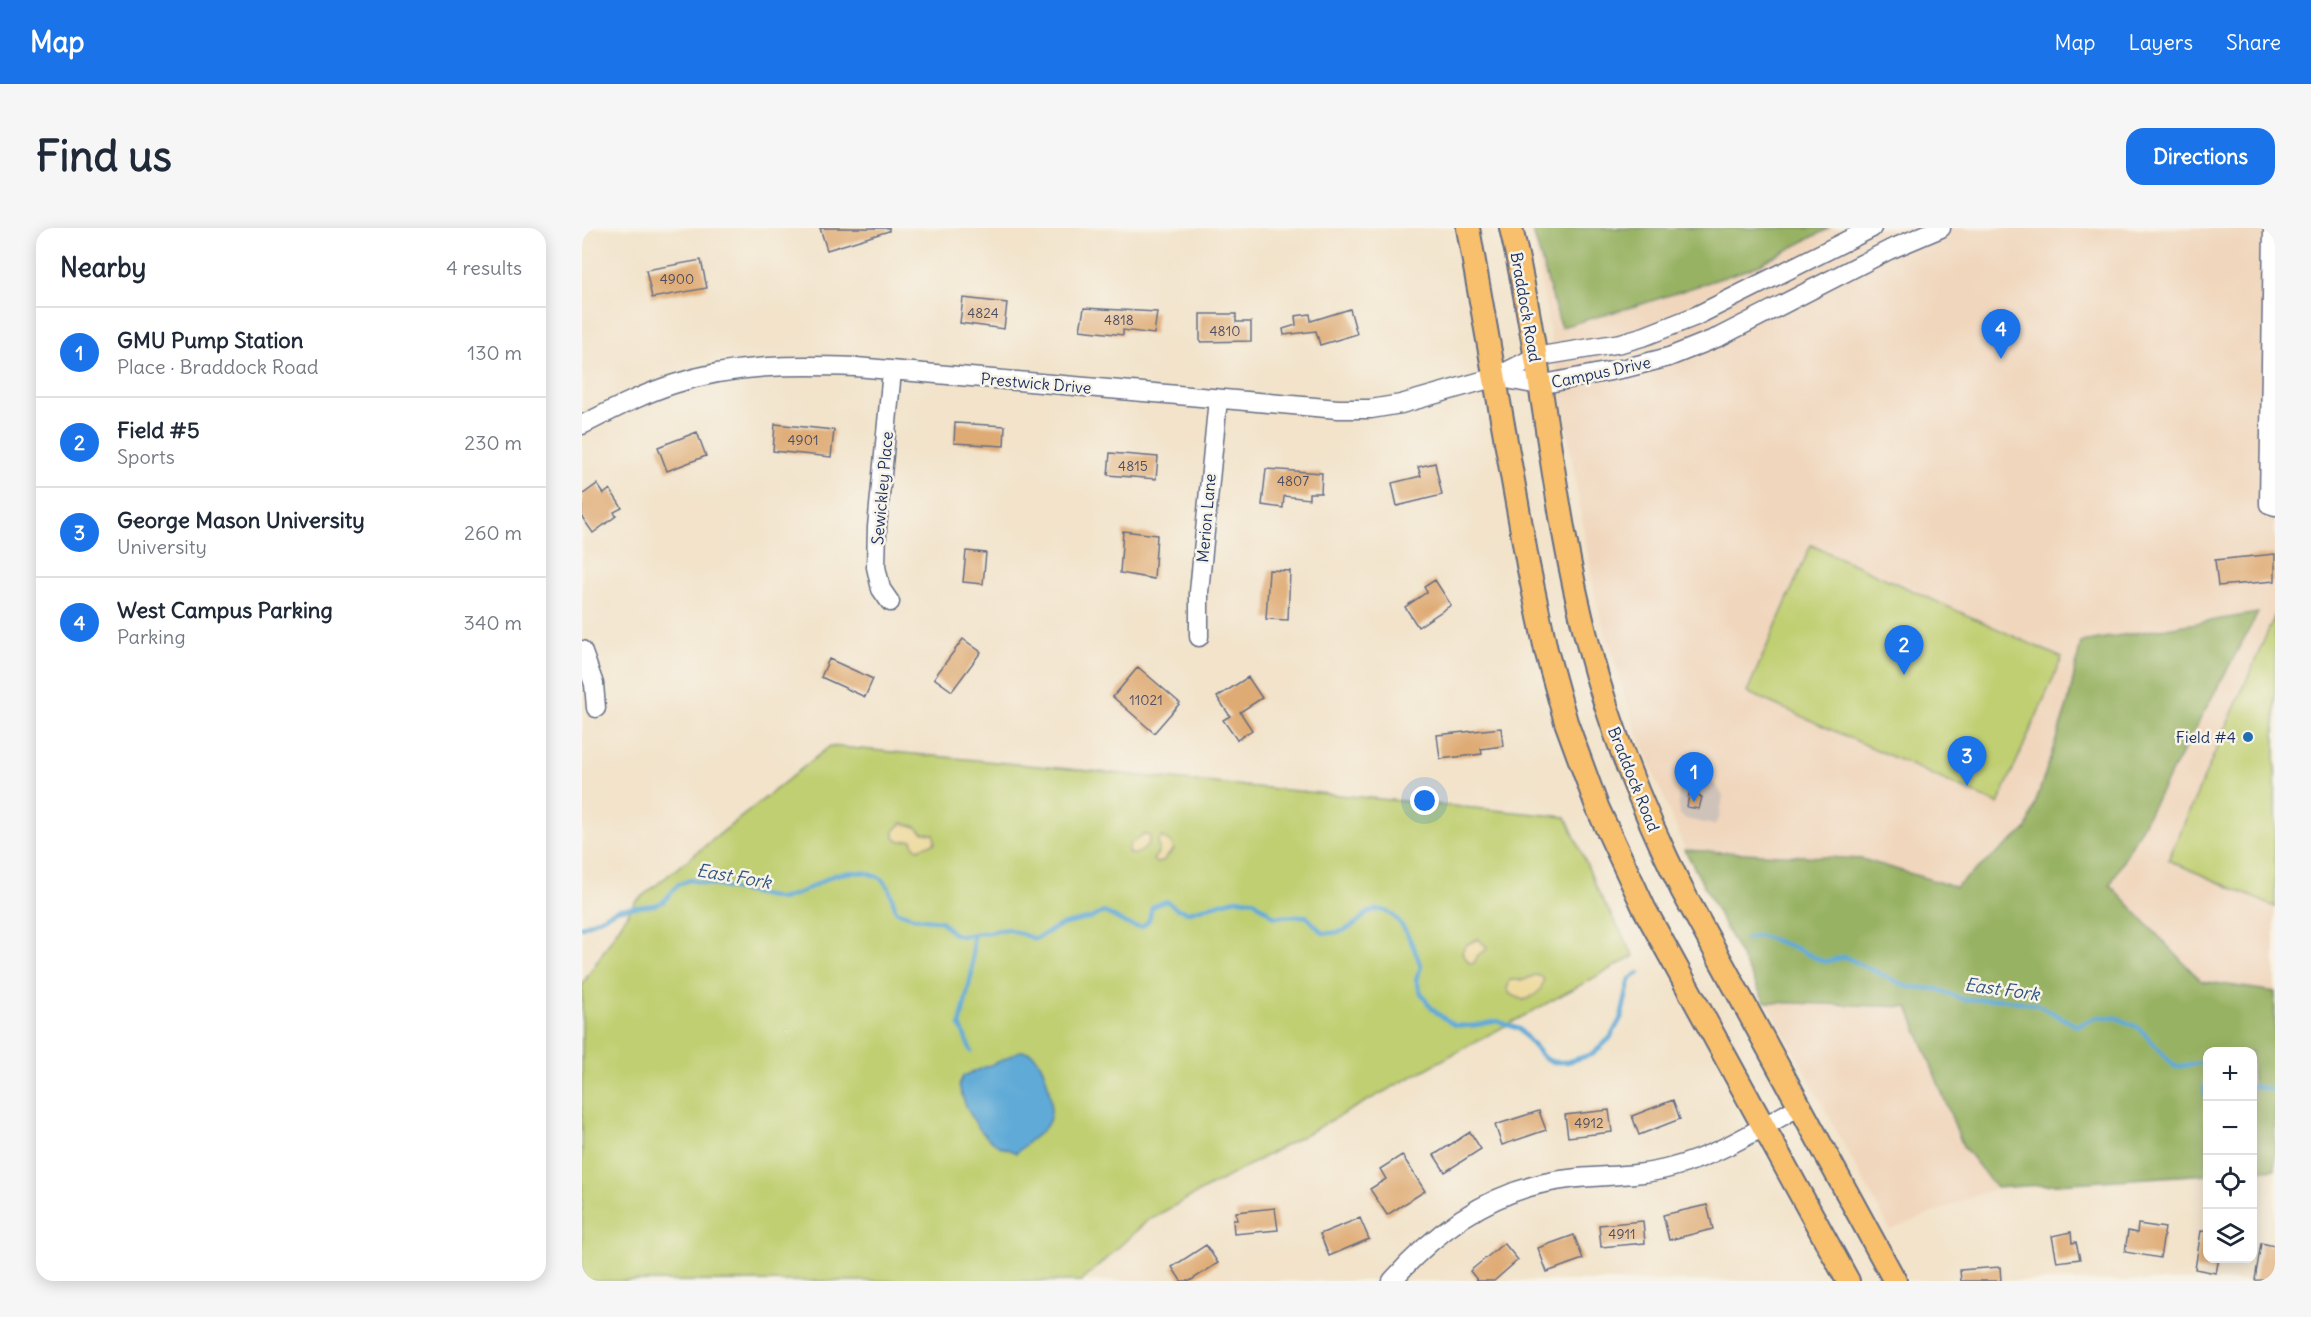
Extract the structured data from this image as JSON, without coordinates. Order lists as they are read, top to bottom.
{
  "streets": {
    "main road": ["Braddock Road"],
    "street": [
      "Campus Drive",
      "Prestwick Drive",
      "Sewickley Place",
      "Merion Lane"
    ]
  },
  "crossings": [
    ["Braddock Road", "Campus Drive"],
    ["Campus Drive", "Prestwick Drive"],
    ["Prestwick Drive", "Sewickley Place"],
    ["Prestwick Drive", "Merion Lane"]
  ],
  "water": ["East Fork"],
  "places": ["Field #4"],
  "house_numbers": [
    "4900",
    "4824",
    "4818",
    "4810",
    "4901",
    "4815",
    "4807",
    "11021",
    "4912",
    "4911"
  ],
  "page": {
    "header": "Map",
    "nav": ["Map", "Layers", "Share"],
    "buttons": "Directions",
    "title": "Find us",
    "heading": ["Nearby", "4 results"],
    "list": [
      {
        "mark": "1",
        "name": "GMU Pump Station",
        "note": "Place · Braddock Road",
        "value": "130 m"
      },
      {
        "mark": "2",
        "name": "Field #5",
        "note": "Sports",
        "value": "230 m"
      },
      {
        "mark": "3",
        "name": "George Mason University",
        "note": "University",
        "value": "260 m"
      },
      {
        "mark": "4",
        "name": "West Campus Parking",
        "note": "Parking",
        "value": "340 m"
      }
    ],
    "pins": [
      "4",
      "2",
      "3",
      "1"
    ],
    "map_buttons": ["+", "−"]
  }
}
